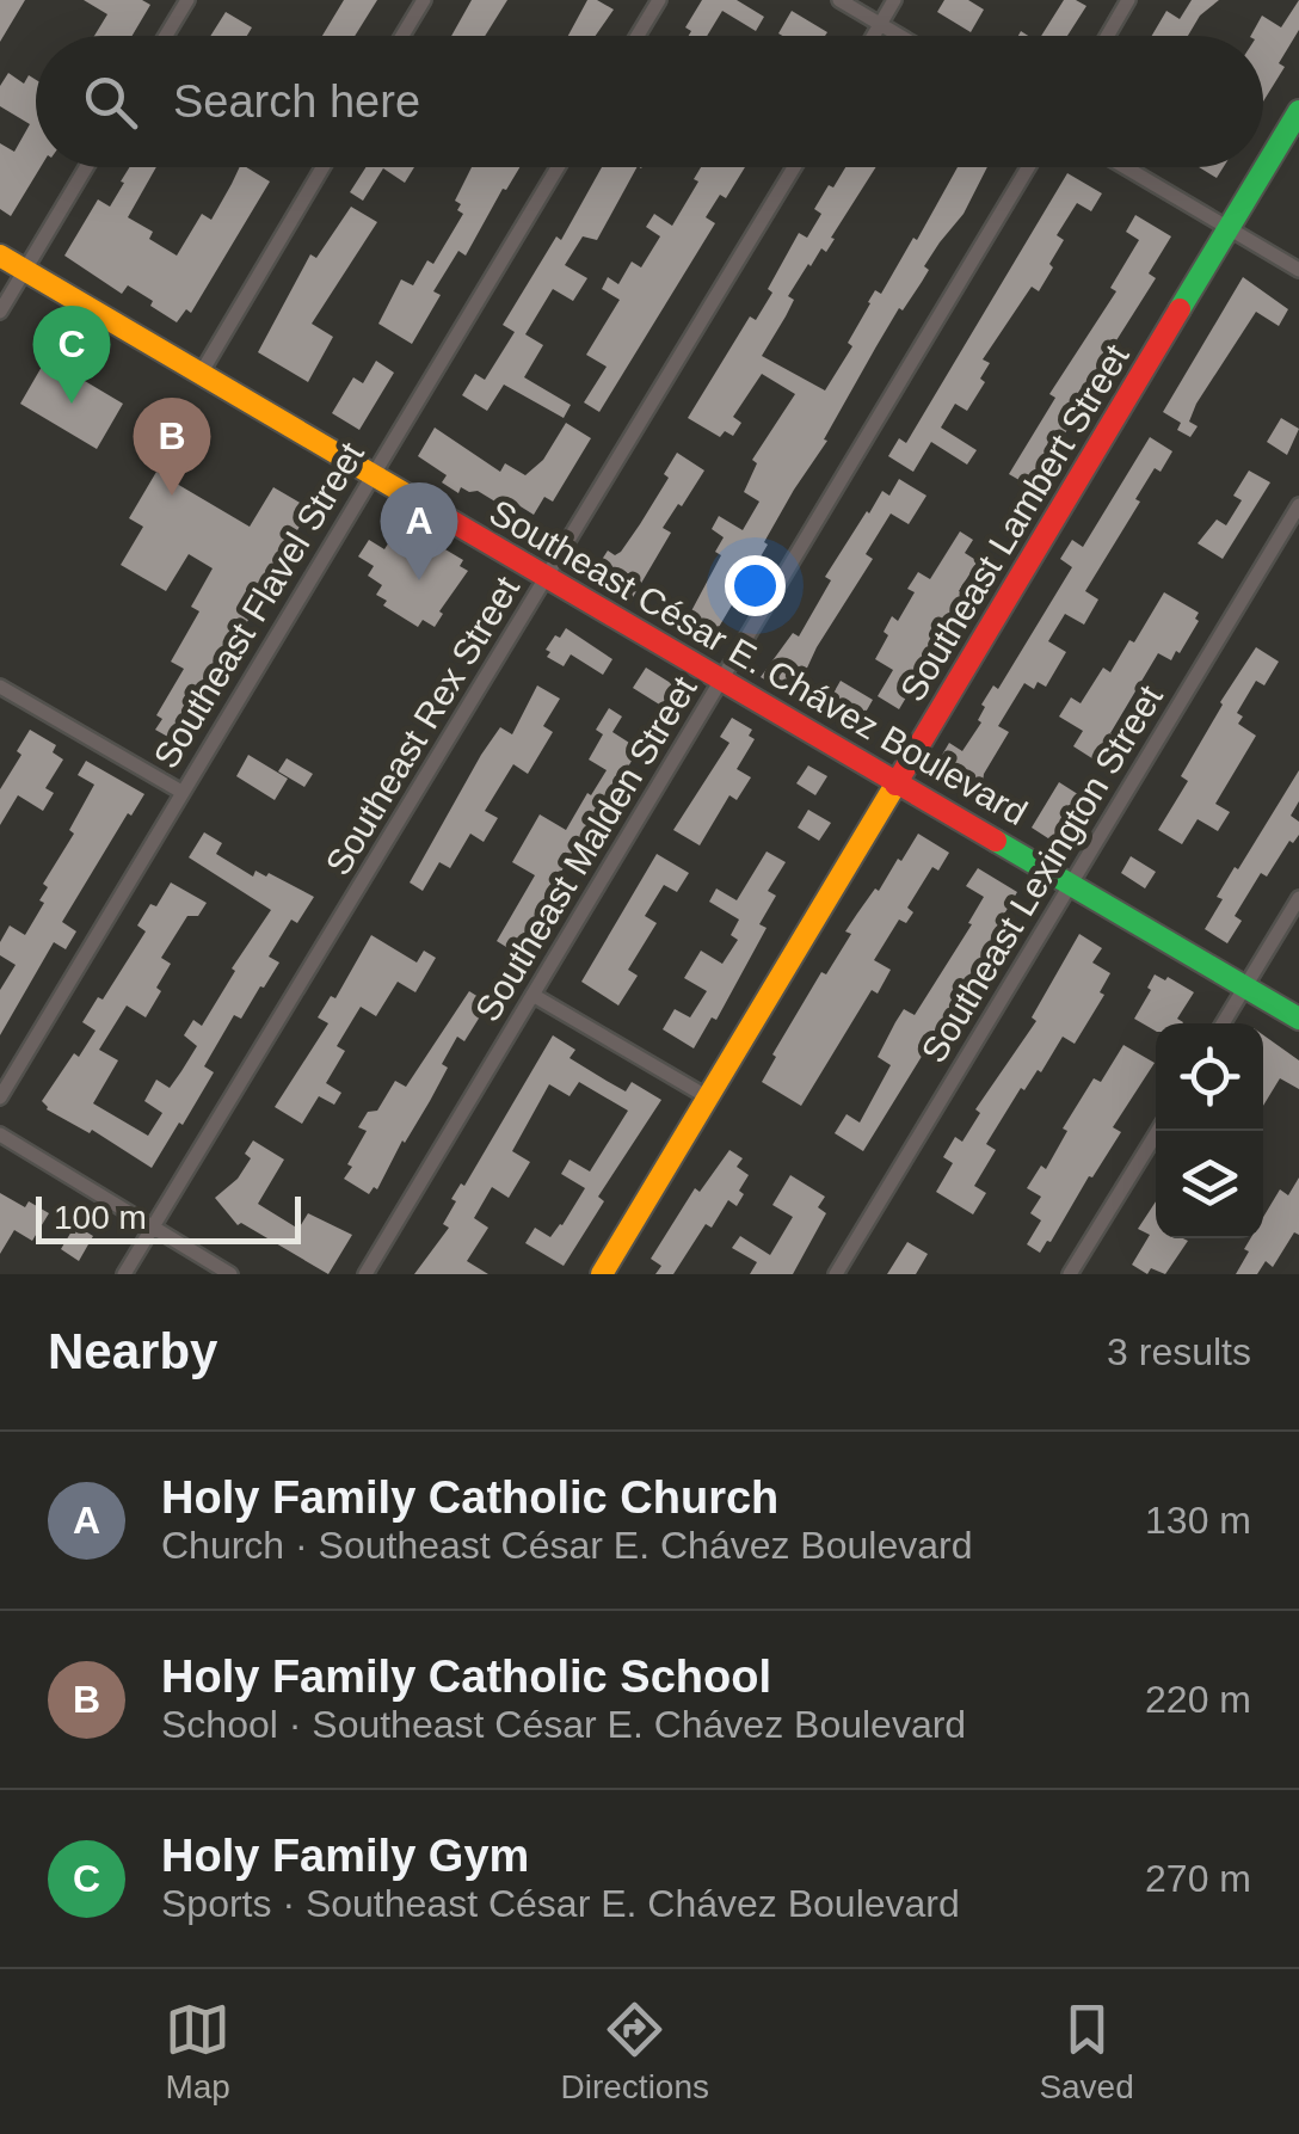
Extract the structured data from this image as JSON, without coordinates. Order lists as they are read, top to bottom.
{
  "streets": {
    "street": [
      "Southeast Lambert Street",
      "Southeast Flavel Street",
      "Southeast César E. Chávez Boulevard",
      "Southeast Rex Street",
      "Southeast Malden Street",
      "Southeast Lexington Street"
    ]
  },
  "crossings": [
    ["Southeast Lambert Street", "Southeast César E. Chávez Boulevard"],
    ["Southeast Flavel Street", "Southeast César E. Chávez Boulevard"],
    ["Southeast César E. Chávez Boulevard", "Southeast Rex Street"],
    ["Southeast César E. Chávez Boulevard", "Southeast Malden Street"],
    ["Southeast César E. Chávez Boulevard", "Southeast Lexington Street"]
  ],
  "scale_bar": "100 m",
  "page": {
    "search": "Search here",
    "pins": ["C", "B", "A"],
    "scale": "100 m",
    "heading": ["Nearby", "3 results"],
    "list": [
      {
        "mark": "A",
        "name": "Holy Family Catholic Church",
        "note": "Church · Southeast César E. Chávez Boulevard",
        "value": "130 m"
      },
      {
        "mark": "B",
        "name": "Holy Family Catholic School",
        "note": "School · Southeast César E. Chávez Boulevard",
        "value": "220 m"
      },
      {
        "mark": "C",
        "name": "Holy Family Gym",
        "note": "Sports · Southeast César E. Chávez Boulevard",
        "value": "270 m"
      }
    ],
    "nav": ["Map", "Directions", "Saved"]
  }
}
